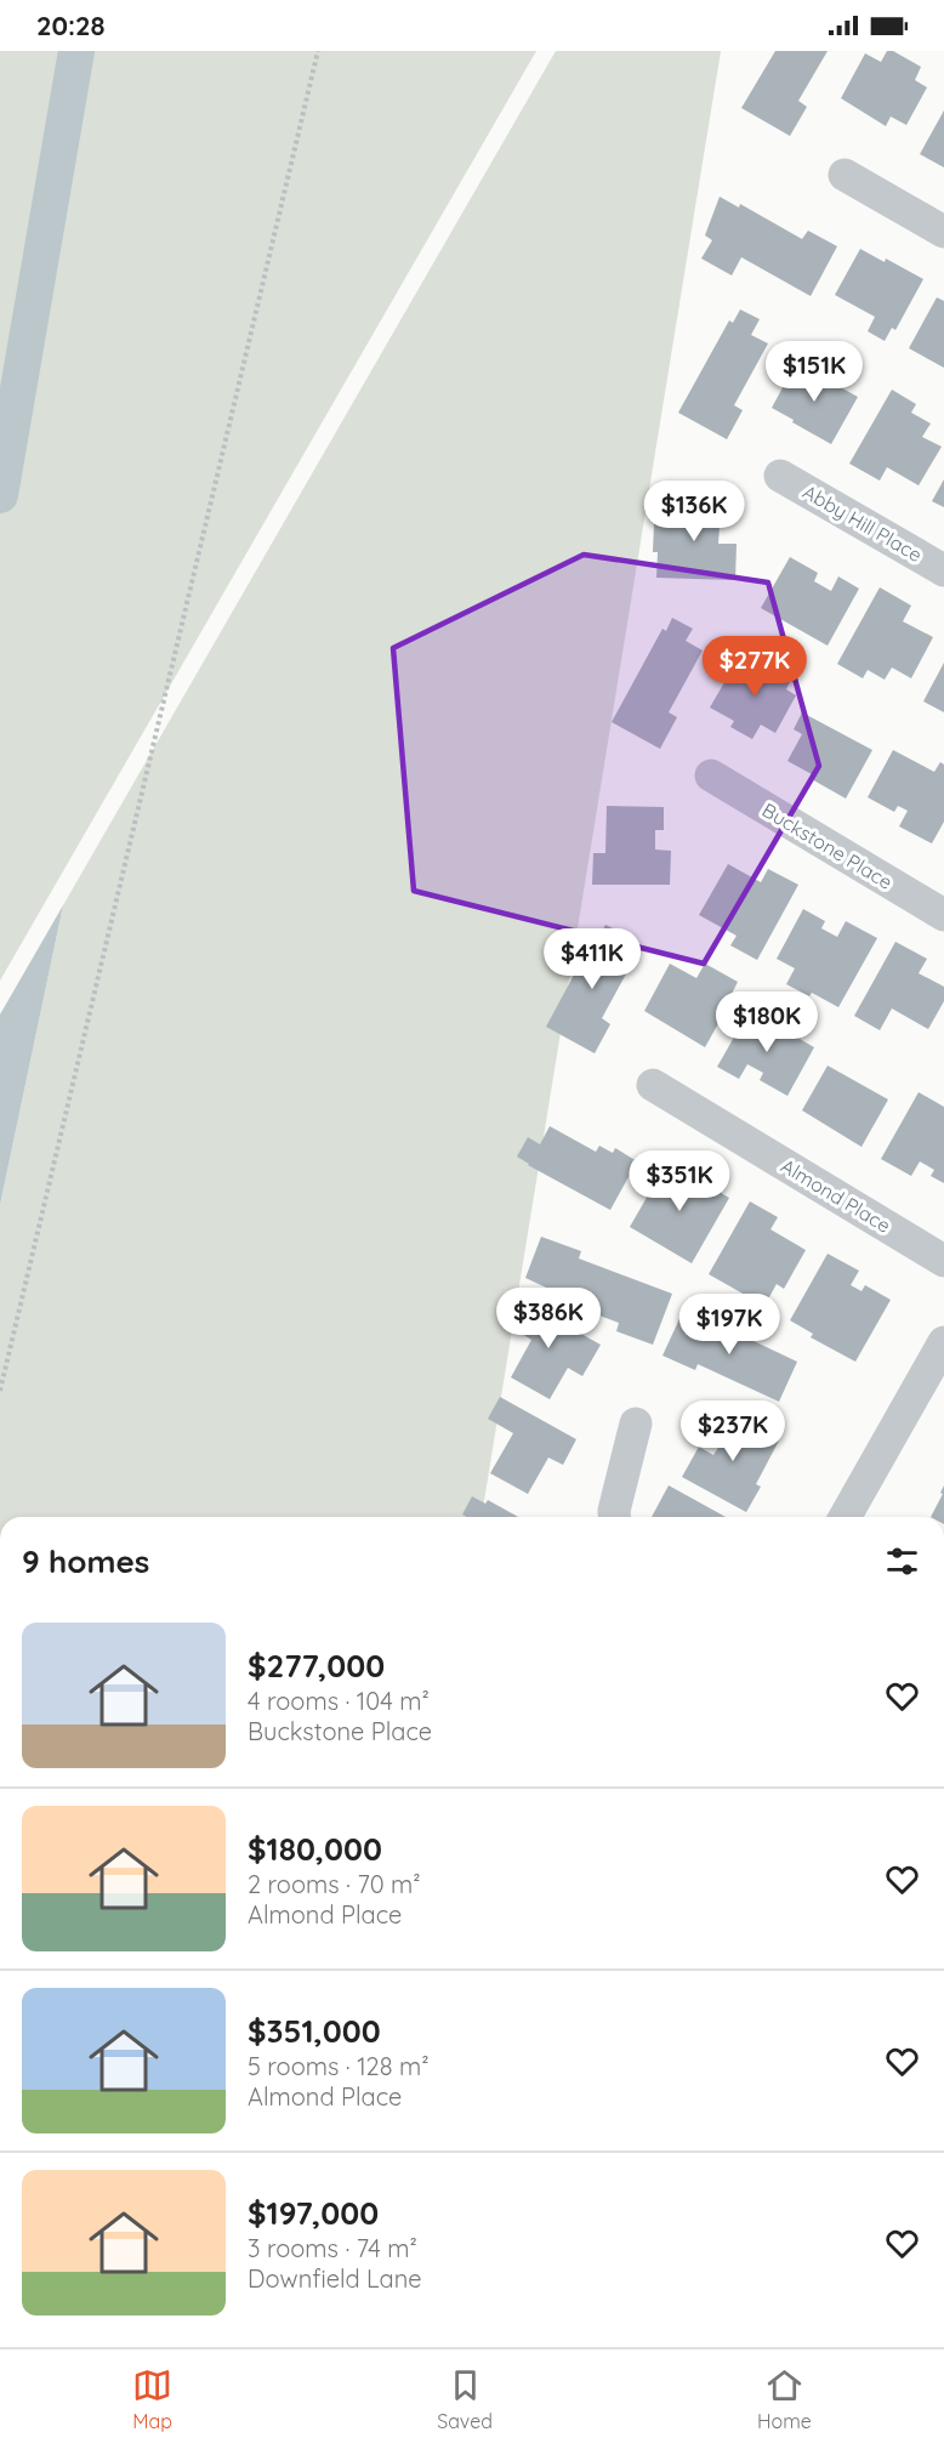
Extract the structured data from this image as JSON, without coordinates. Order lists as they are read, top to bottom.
{
  "streets": {
    "street": ["Abby Hill Place", "Buckstone Place", "Almond Place"]
  },
  "page": {
    "status": "20:28",
    "price": [
      "$151K",
      "$136K",
      "$277K",
      "$411K",
      "$180K",
      "$351K",
      "$386K",
      "$197K",
      "$237K"
    ],
    "heading": "9 homes",
    "list": [
      {
        "name": "$277,000",
        "note": "4 rooms · 104 m² · Buckstone Place"
      },
      {
        "name": "$180,000",
        "note": "2 rooms · 70 m² · Almond Place"
      },
      {
        "name": "$351,000",
        "note": "5 rooms · 128 m² · Almond Place"
      },
      {
        "name": "$197,000",
        "note": "3 rooms · 74 m² · Downfield Lane"
      }
    ],
    "tabs": ["Map", "Saved", "Home"]
  }
}
